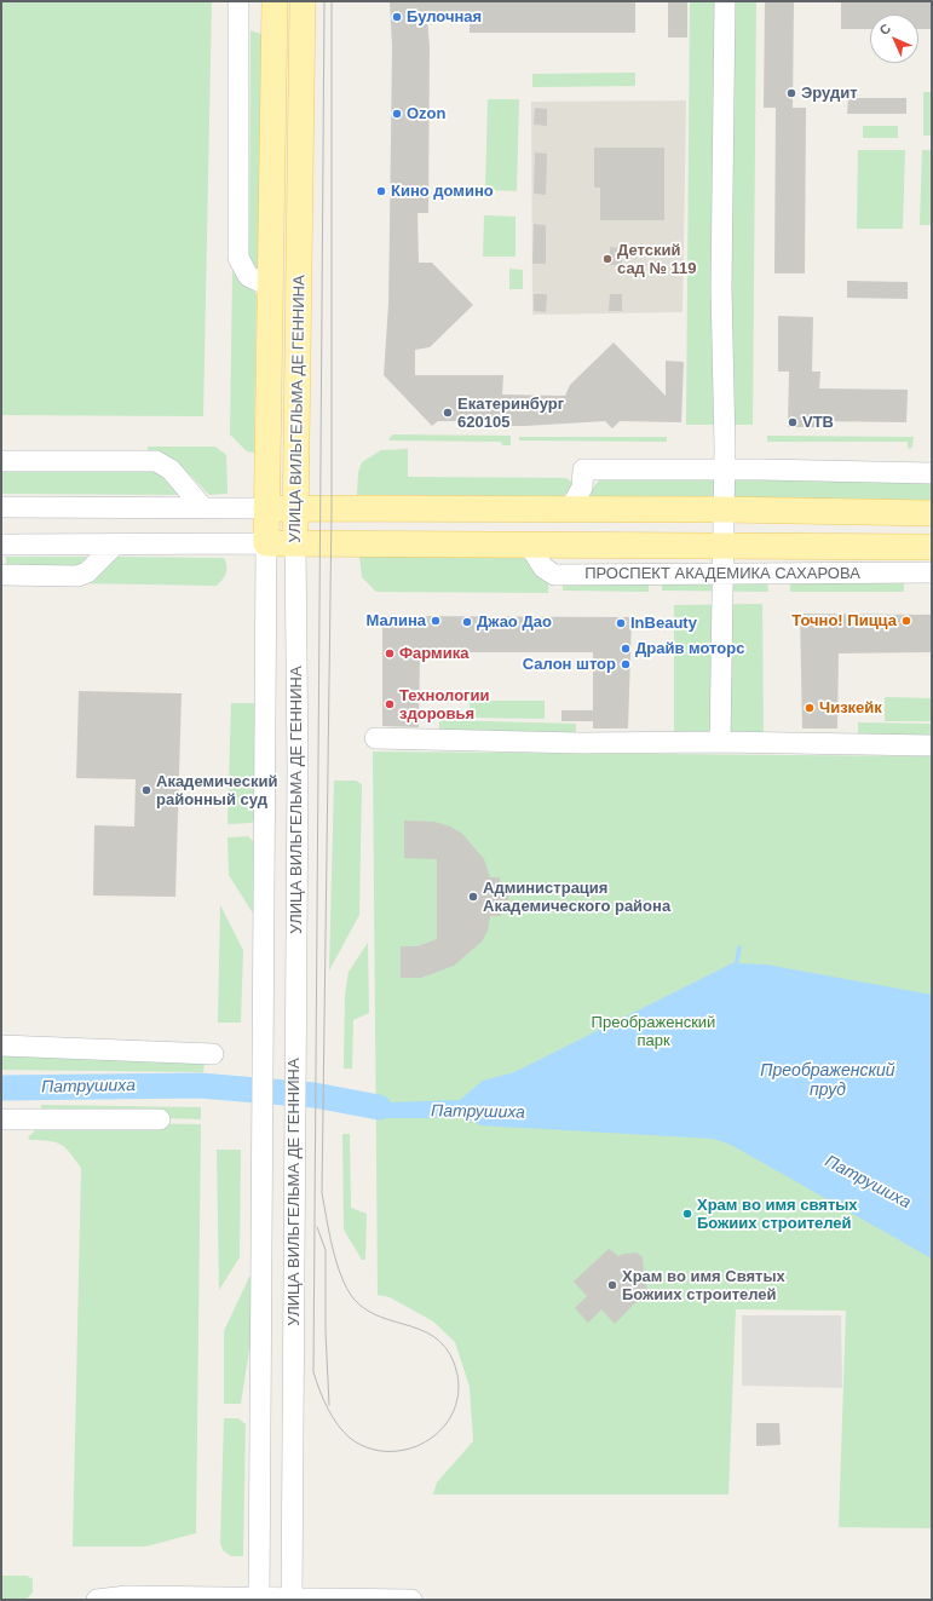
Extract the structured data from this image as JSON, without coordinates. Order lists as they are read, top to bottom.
{
  "streets": {
    "main road": ["УЛИЦА ВИЛЬГЕЛЬМА ДЕ ГЕННИНА", "ПРОСПЕКТ АКАДЕМИКА САХАРОВА"]
  },
  "crossings": [
    ["УЛИЦА ВИЛЬГЕЛЬМА ДЕ ГЕННИНА", "ПРОСПЕКТ АКАДЕМИКА САХАРОВА"]
  ],
  "water": ["Преображенский пруд", "Патрушиха"],
  "parks": ["Преображенский парк"],
  "places": [
    "Булочная",
    "Эрудит",
    "Ozon",
    "Кино домино",
    "Детский сад № 119",
    "Екатеринбург 620105",
    "VTB",
    "Малина",
    "Точно! Пицца",
    "Джао Дао",
    "InBeauty",
    "Драйв моторс",
    "Фармика",
    "Салон штор",
    "Технологии здоровья",
    "Чизкейк",
    "Академический районный суд",
    "Администрация Академического района",
    "Храм во имя святых Божиих строителей",
    "Храм во имя Святых Божиих строителей"
  ],
  "north": "top left"
}
